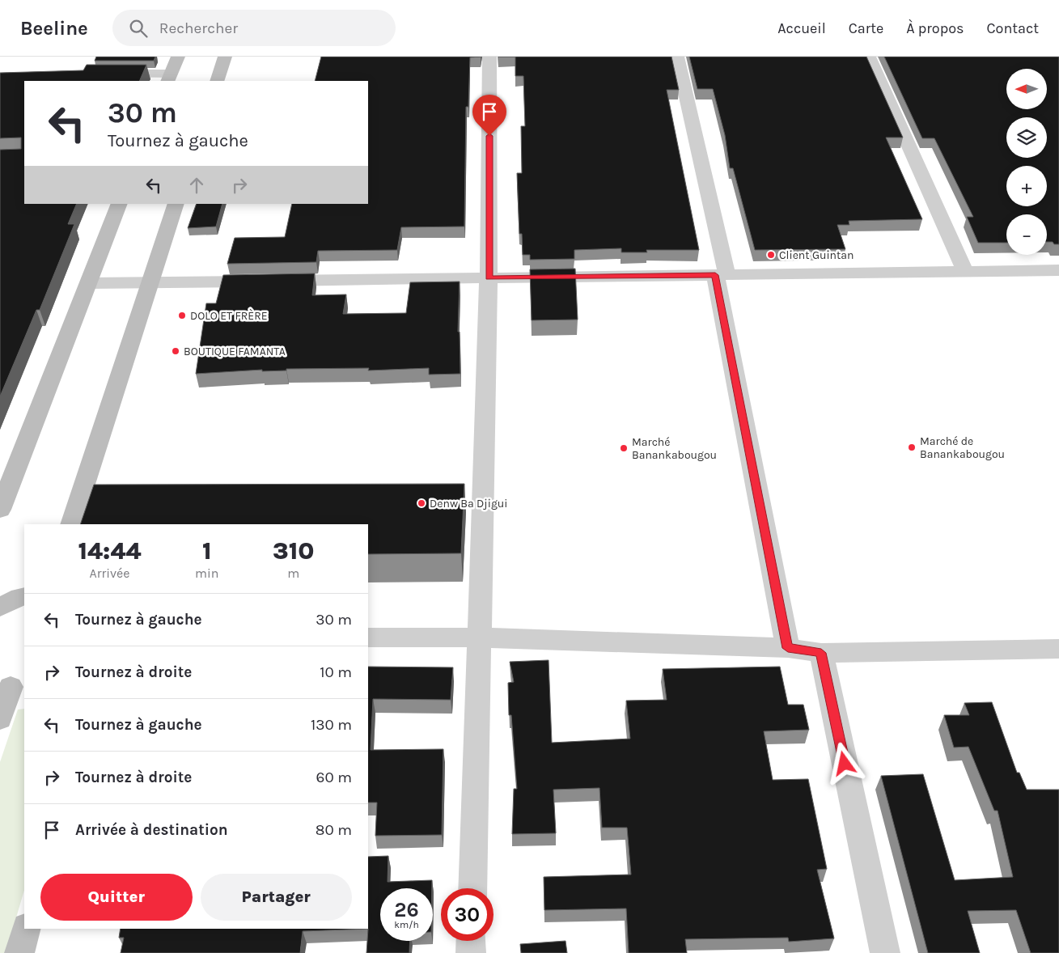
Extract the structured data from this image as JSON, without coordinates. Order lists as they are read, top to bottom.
{
  "places": [
    "Client Guintan",
    "DOLO ET FRÈRE",
    "BOUTIQUE FAMANTA",
    "Marché de Banankabougou",
    "Marché Banankabougou",
    "Denw Ba Djigui"
  ],
  "north": "left",
  "page": {
    "header": "Beeline",
    "search": "Rechercher",
    "nav": [
      "Accueil",
      "Carte",
      "À propos",
      "Contact"
    ],
    "map_buttons": ["+", "−"],
    "turn": ["30 m", "Tournez à gauche"],
    "eta": [
      "14:44",
      "Arrivée",
      "1",
      "min",
      "310",
      "m"
    ],
    "list": [
      {
        "name": "Tournez à gauche",
        "value": "30 m"
      },
      {
        "name": "Tournez à droite",
        "value": "10 m"
      },
      {
        "name": "Tournez à gauche",
        "value": "130 m"
      },
      {
        "name": "Tournez à droite",
        "value": "60 m"
      },
      {
        "name": "Arrivée à destination",
        "value": "80 m"
      }
    ],
    "buttons": ["Quitter", "Partager"],
    "speed": "26 km/h",
    "limit": "30"
  }
}
